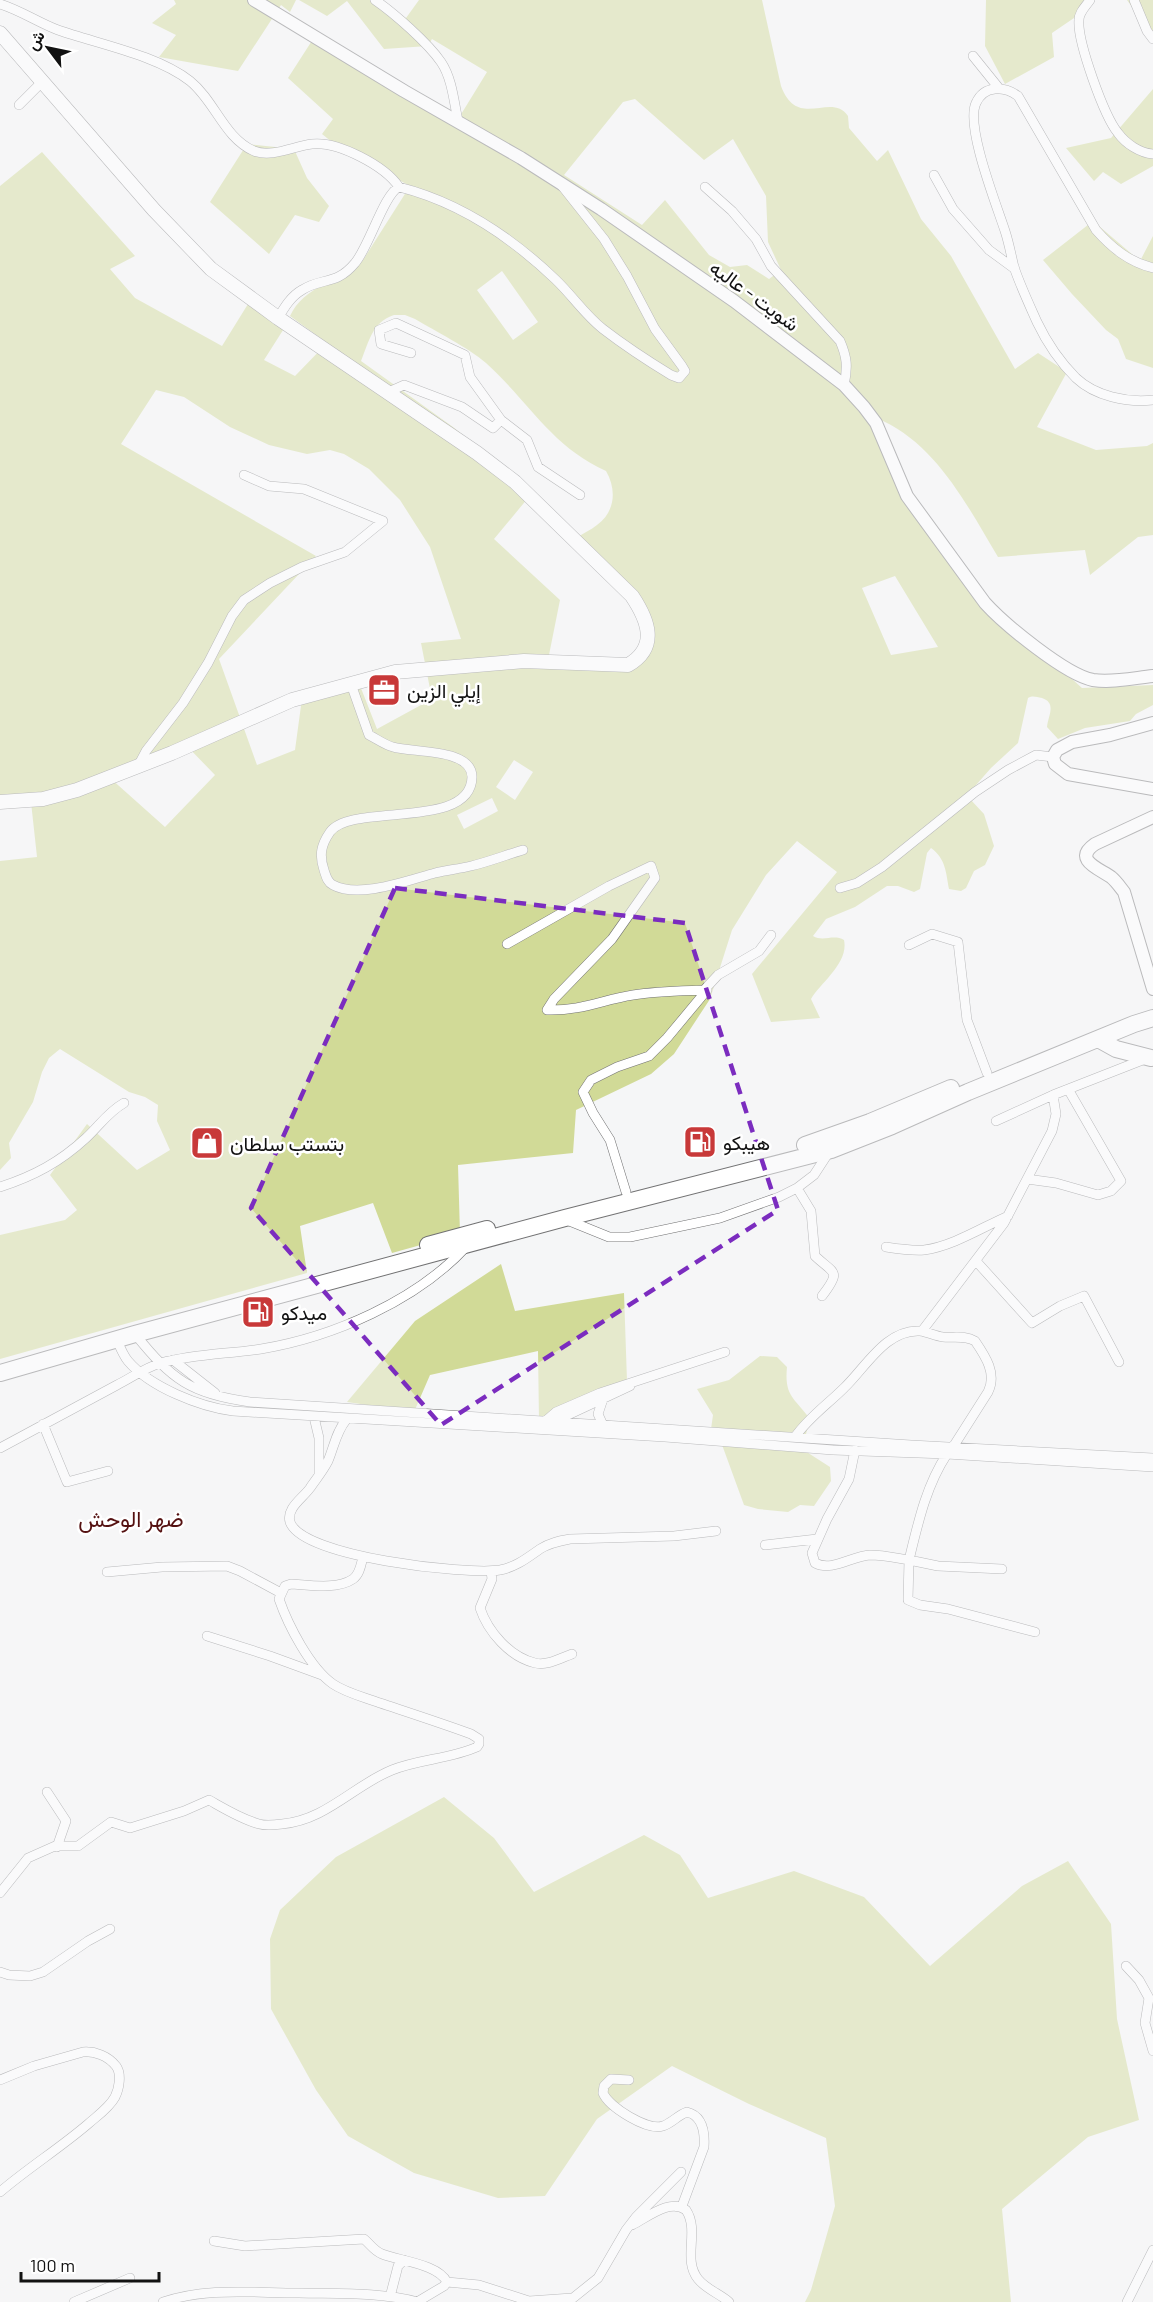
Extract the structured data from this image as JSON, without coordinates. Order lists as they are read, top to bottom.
{
  "streets": {
    "street": ["شويت - عاليه"]
  },
  "districts": ["ضهر الوحش"],
  "places": {
    "office": ["إيلي الزين"],
    "fuel station": ["هيبكو", "ميدكو"],
    "shop": ["بتستب سلطان"]
  },
  "scale_bar": "100 m",
  "north": "top left"
}
